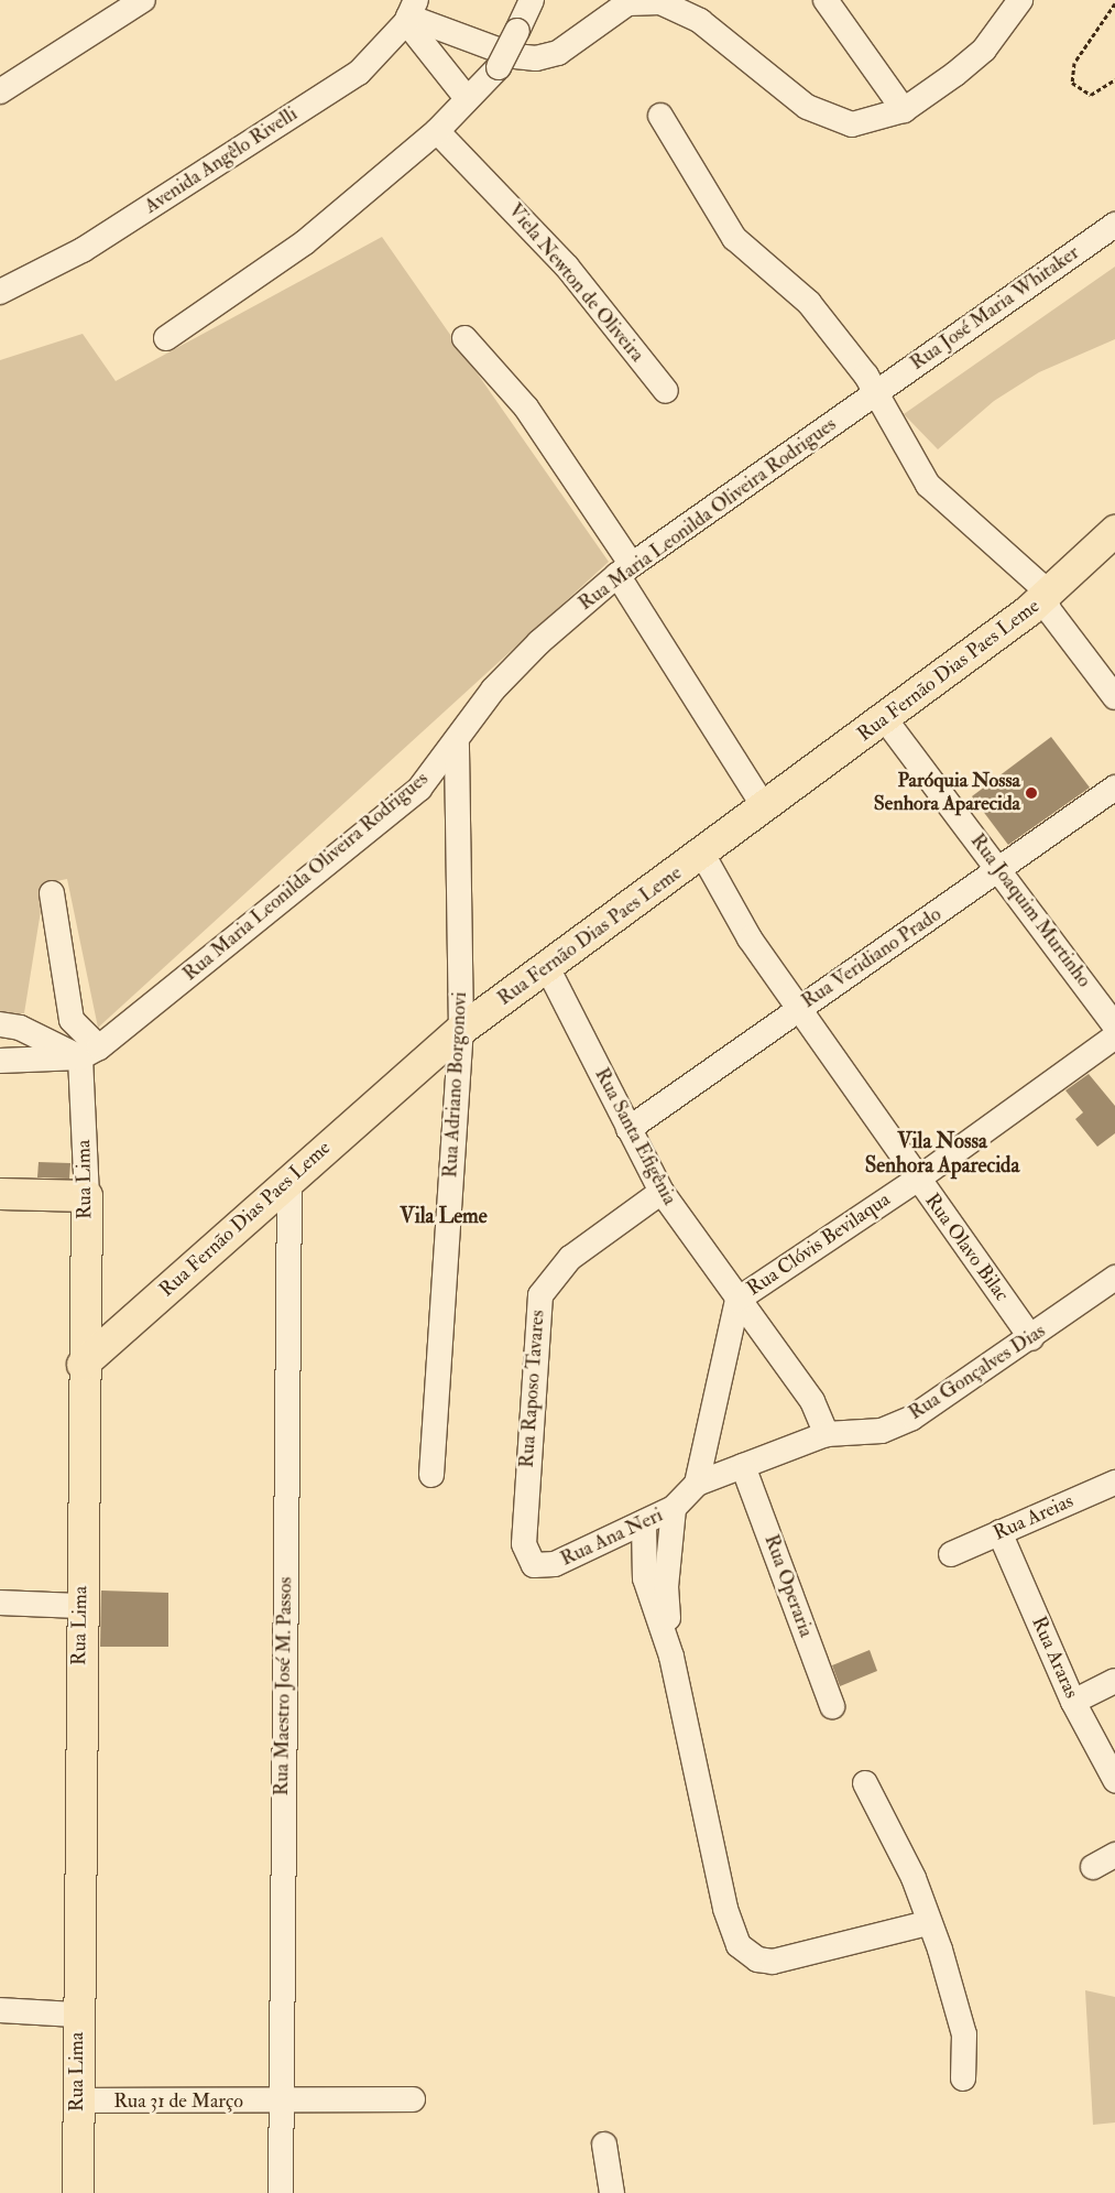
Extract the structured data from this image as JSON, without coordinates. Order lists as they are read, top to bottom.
{
  "streets": {
    "main road": ["Rua Fernão Dias Paes Leme", "Rua Lima"],
    "street": [
      "Avenida Angêlo Rivelli",
      "Viela Newton de Oliveira",
      "Rua José Maria Whitaker",
      "Rua Maria Leonilda Oliveira Rodrigues",
      "Rua Joaquim Murtinho",
      "Rua Veridiano Prado",
      "Rua Adriano Borgonovi",
      "Rua Santa Efigênia",
      "Rua Clóvis Bevilaqua",
      "Rua Olavo Bilac",
      "Rua Gonçalves Dias",
      "Rua Raposo Tavares",
      "Rua Areias",
      "Rua Ana Neri",
      "Rua Operaria",
      "Rua Araras",
      "Rua Maestro José M. Passos",
      "Rua 31 de Março"
    ]
  },
  "crossings": [
    ["Rua José Maria Whitaker", "Rua Maria Leonilda Oliveira Rodrigues"],
    ["Rua Maria Leonilda Oliveira Rodrigues", "Rua Adriano Borgonovi"],
    ["Rua Maria Leonilda Oliveira Rodrigues", "Rua Lima"],
    ["Rua Fernão Dias Paes Leme", "Rua Joaquim Murtinho"],
    ["Rua Fernão Dias Paes Leme", "Rua Adriano Borgonovi"],
    ["Rua Fernão Dias Paes Leme", "Rua Santa Efigênia"],
    ["Rua Fernão Dias Paes Leme", "Rua Lima"],
    ["Rua Fernão Dias Paes Leme", "Rua Olavo Bilac"],
    ["Rua Fernão Dias Paes Leme", "Rua Maestro José M. Passos"],
    ["Rua Joaquim Murtinho", "Rua Veridiano Prado"],
    ["Rua Veridiano Prado", "Rua Santa Efigênia"],
    ["Rua Veridiano Prado", "Rua Olavo Bilac"],
    ["Rua Santa Efigênia", "Rua Clóvis Bevilaqua"],
    ["Rua Santa Efigênia", "Rua Gonçalves Dias"],
    ["Rua Santa Efigênia", "Rua Raposo Tavares"],
    ["Rua Santa Efigênia", "Rua Ana Neri"],
    ["Rua Lima", "Rua 31 de Março"],
    ["Rua Clóvis Bevilaqua", "Rua Olavo Bilac"],
    ["Rua Olavo Bilac", "Rua Gonçalves Dias"],
    ["Rua Gonçalves Dias", "Rua Ana Neri"],
    ["Rua Raposo Tavares", "Rua Ana Neri"],
    ["Rua Areias", "Rua Araras"],
    ["Rua Ana Neri", "Rua Operaria"],
    ["Rua Maestro José M. Passos", "Rua 31 de Março"]
  ],
  "districts": ["Vila Nossa Senhora Aparecida", "Vila Leme"],
  "places": ["Paróquia Nossa Senhora Aparecida"]
}
